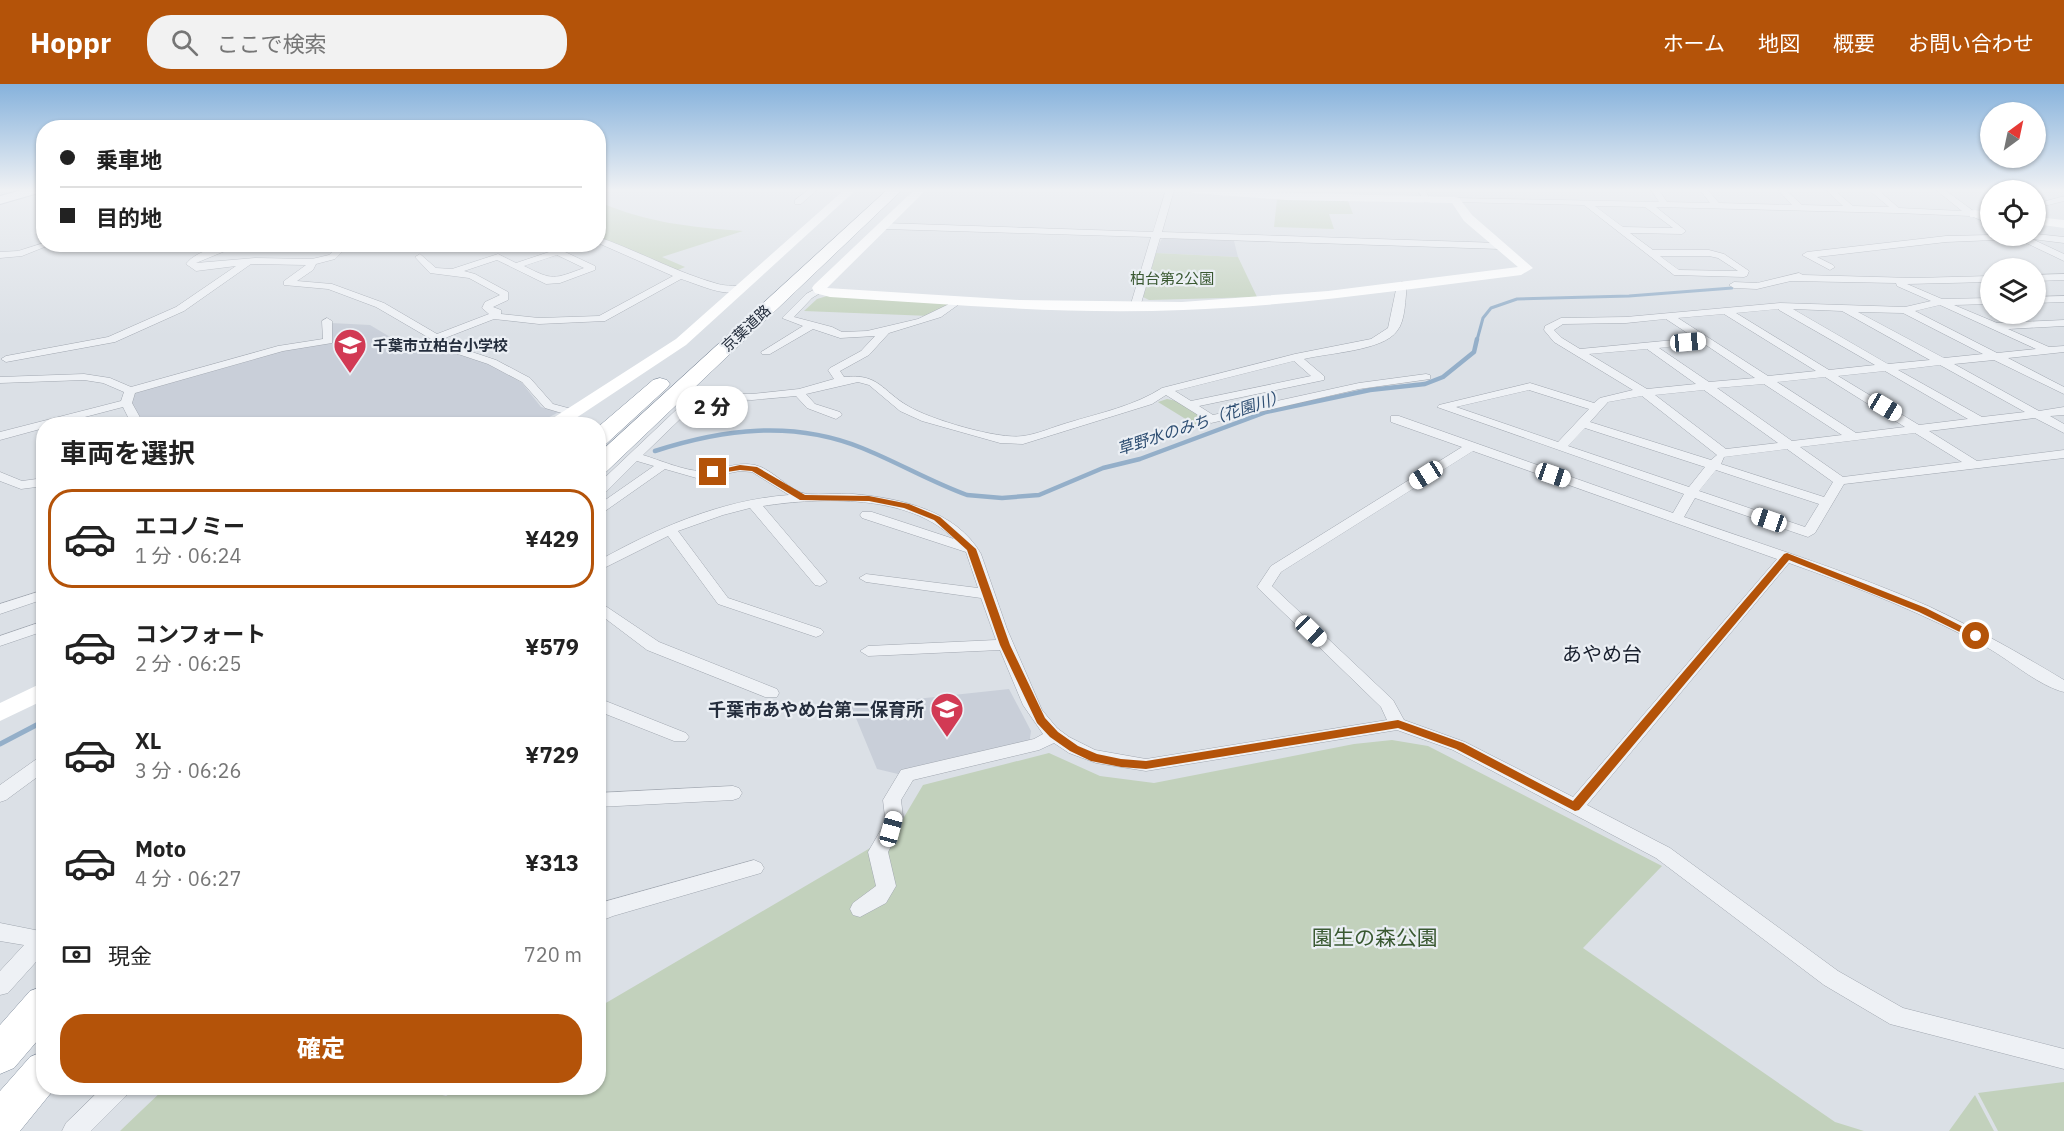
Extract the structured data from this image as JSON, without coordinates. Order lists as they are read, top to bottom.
{
  "streets": {
    "highway": ["京葉道路"]
  },
  "districts": ["あやめ台"],
  "water": ["草野水のみち（花園川）"],
  "parks": ["柏台第2公園", "園生の森公園"],
  "places": {
    "school or university": ["千葉市立柏台小学校", "千葉市あやめ台第二保育所"]
  },
  "north": "top right",
  "page": {
    "header": "Hoppr",
    "search": "ここで検索",
    "nav": [
      "ホーム",
      "地図",
      "概要",
      "お問い合わせ"
    ],
    "banner": ["乗車地", "目的地"],
    "bubble": "2 分",
    "heading": "車両を選択",
    "list": [
      {
        "name": "エコノミー",
        "note": "1 分 · 06:24",
        "value": "¥429"
      },
      {
        "name": "コンフォート",
        "note": "2 分 · 06:25",
        "value": "¥579"
      },
      {
        "name": "XL",
        "note": "3 分 · 06:26",
        "value": "¥729"
      },
      {
        "name": "Moto",
        "note": "4 分 · 06:27",
        "value": "¥313"
      }
    ],
    "pay": ["現金", "720 m"],
    "buttons": "確定"
  }
}
